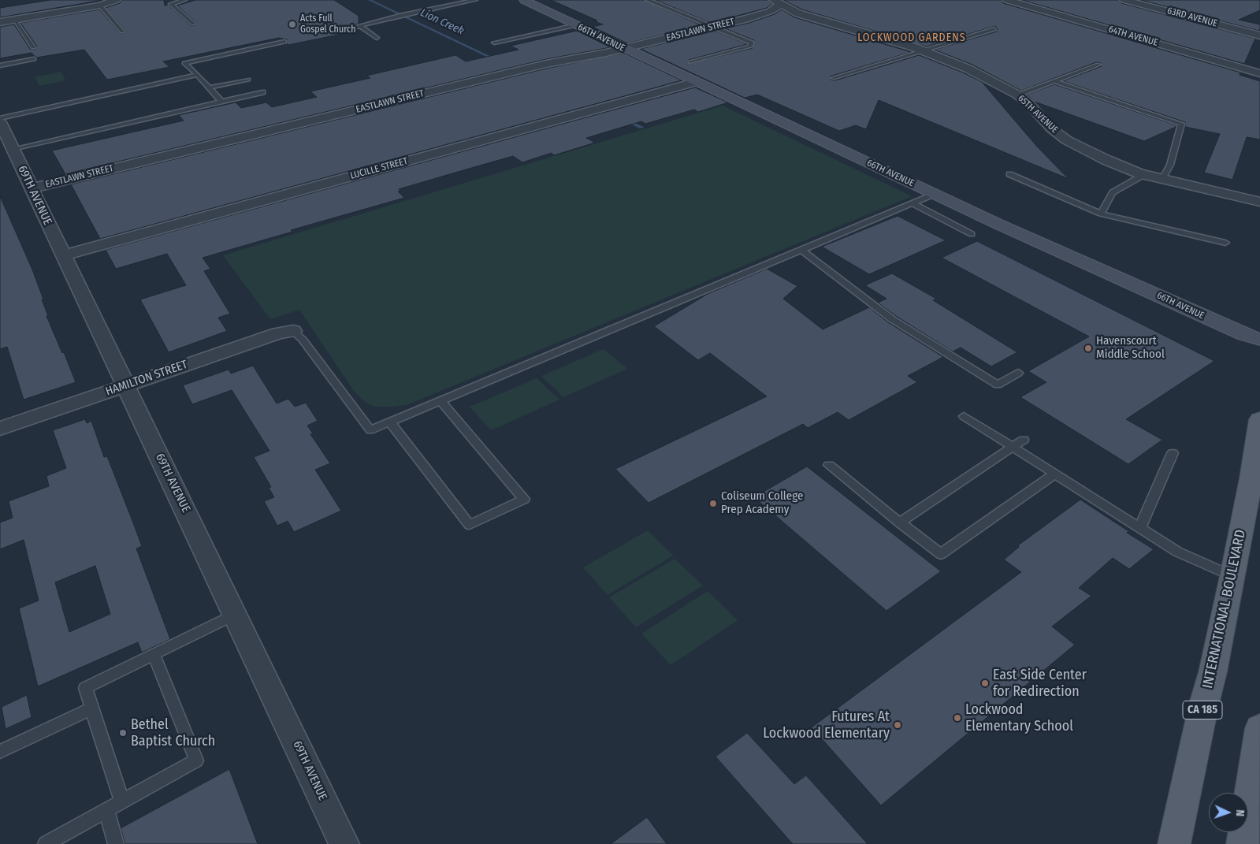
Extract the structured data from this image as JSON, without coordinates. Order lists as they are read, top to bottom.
{
  "streets": {
    "main road": ["INTERNATIONAL BOULEVARD", "CA 185"],
    "street": [
      "63RD AVENUE",
      "EASTLAWN STREET",
      "64TH AVENUE",
      "66TH AVENUE",
      "65TH AVENUE",
      "LUCILLE STREET",
      "69TH AVENUE",
      "HAMILTON STREET"
    ]
  },
  "crossings": [
    ["EASTLAWN STREET", "66TH AVENUE"],
    ["EASTLAWN STREET", "65TH AVENUE"],
    ["EASTLAWN STREET", "69TH AVENUE"],
    ["66TH AVENUE", "LUCILLE STREET"],
    ["LUCILLE STREET", "69TH AVENUE"],
    ["69TH AVENUE", "HAMILTON STREET"]
  ],
  "districts": ["LOCKWOOD GARDENS"],
  "water": ["Lion Creek"],
  "places": [
    "Acts Full Gospel Church",
    "Havenscourt Middle School",
    "Coliseum College Prep Academy",
    "East Side Center for Redirection",
    "Lockwood Elementary School",
    "Futures At Lockwood Elementary",
    "Bethel Baptist Church"
  ],
  "north": "right"
}
